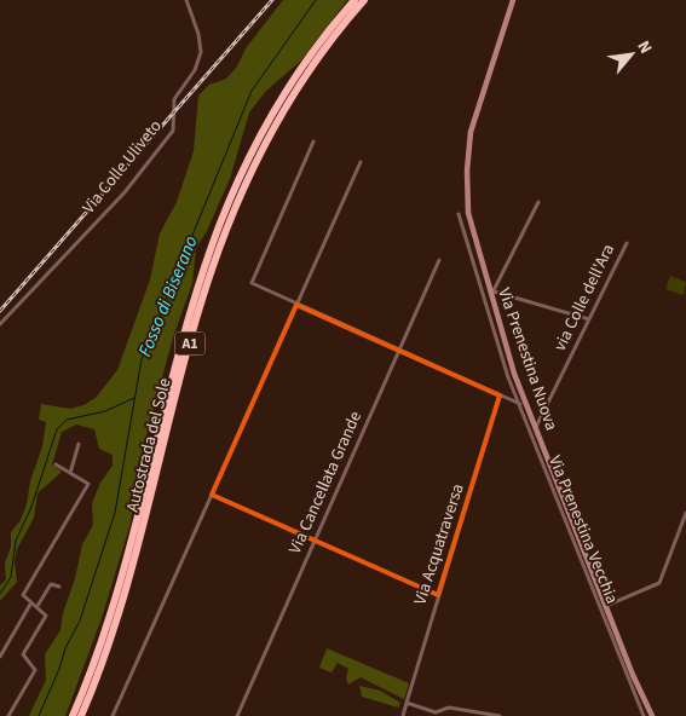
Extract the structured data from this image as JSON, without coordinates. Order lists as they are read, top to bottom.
{
  "streets": {
    "highway": ["A1", "Autostrada del Sole"],
    "main road": ["Via Prenestina Nuova"],
    "street": [
      "Via Colle Uliveto",
      "via Colle dell'Ara",
      "Via Cancellata Grande",
      "Via Prenestina Vecchia",
      "Via Acquatraversa"
    ]
  },
  "crossings": [
    ["via Colle dell'Ara", "Via Prenestina Nuova"],
    ["Via Prenestina Nuova", "Via Prenestina Vecchia"]
  ],
  "water": ["Fosso di Biserano"],
  "north": "top right"
}
